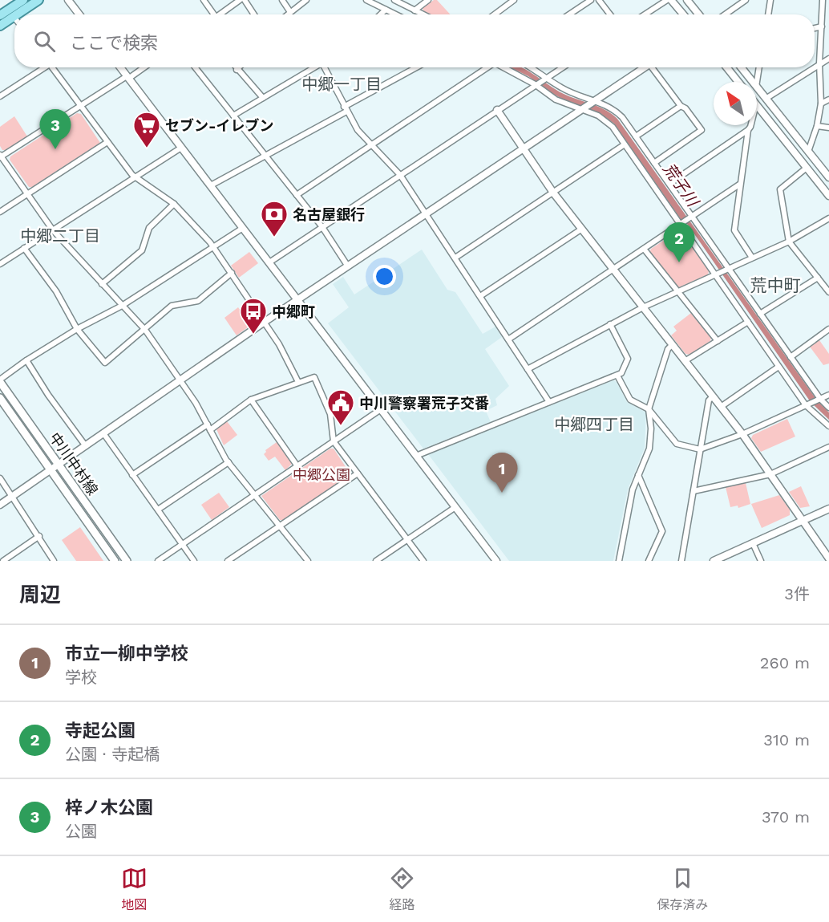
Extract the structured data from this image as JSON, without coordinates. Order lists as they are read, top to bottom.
{
  "streets": {
    "main road": ["中川中村線"]
  },
  "districts": [
    "中郷一丁目",
    "中郷二丁目",
    "荒中町",
    "中郷四丁目"
  ],
  "water": ["荒子川"],
  "parks": ["中郷公園"],
  "places": {
    "supermarket": ["セブン-イレブン"],
    "bank": ["名古屋銀行"],
    "bus stop": ["中郷町"],
    "public building": ["中川警察署荒子交番"]
  },
  "north": "top left",
  "page": {
    "search": "ここで検索",
    "pins": ["3", "2", "1"],
    "heading": ["周辺", "3件"],
    "list": [
      {
        "mark": "1",
        "name": "市立一柳中学校",
        "note": "学校",
        "value": "260 m"
      },
      {
        "mark": "2",
        "name": "寺起公園",
        "note": "公園 · 寺起橋",
        "value": "310 m"
      },
      {
        "mark": "3",
        "name": "梓ノ木公園",
        "note": "公園",
        "value": "370 m"
      }
    ],
    "nav": ["地図", "経路", "保存済み"]
  }
}
